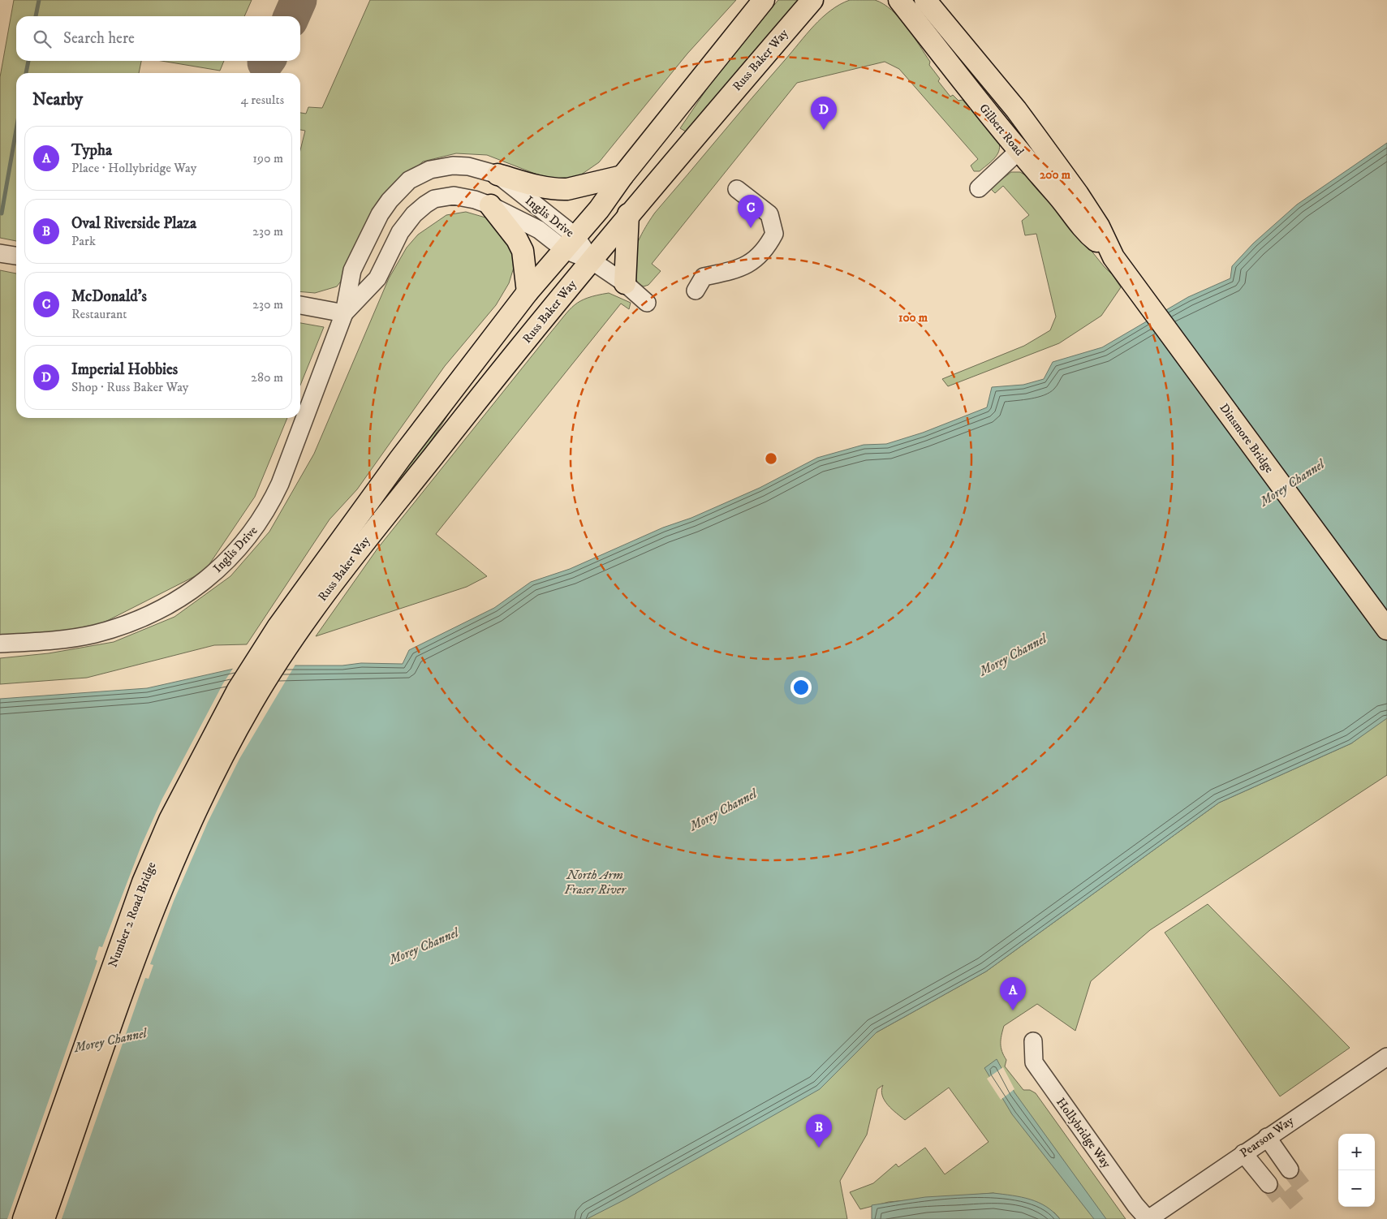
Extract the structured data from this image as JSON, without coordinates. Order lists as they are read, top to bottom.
{
  "streets": {
    "main road": [
      "Russ Baker Way",
      "Gilbert Road",
      "Dinsmore Bridge",
      "Number 2 Road Bridge"
    ],
    "street": ["Inglis Drive", "Hollybridge Way", "Pearson Way"]
  },
  "crossings": [
    ["Russ Baker Way", "Inglis Drive"],
    ["Russ Baker Way", "Number 2 Road Bridge"],
    ["Gilbert Road", "Dinsmore Bridge"],
    ["Hollybridge Way", "Pearson Way"]
  ],
  "water": ["Morey Channel", "North Arm Fraser River"],
  "page": {
    "search": "Search here",
    "heading": ["Nearby", "4 results"],
    "pins": [
      "D",
      "C",
      "A",
      "B"
    ],
    "list": [
      {
        "mark": "A",
        "name": "Typha",
        "note": "Place · Hollybridge Way",
        "value": "190 m"
      },
      {
        "mark": "B",
        "name": "Oval Riverside Plaza",
        "note": "Park",
        "value": "230 m"
      },
      {
        "mark": "C",
        "name": "McDonald's",
        "note": "Restaurant",
        "value": "230 m"
      },
      {
        "mark": "D",
        "name": "Imperial Hobbies",
        "note": "Shop · Russ Baker Way",
        "value": "280 m"
      }
    ],
    "map_buttons": ["+", "−"]
  },
  "rings": ["200 m", "100 m"]
}
